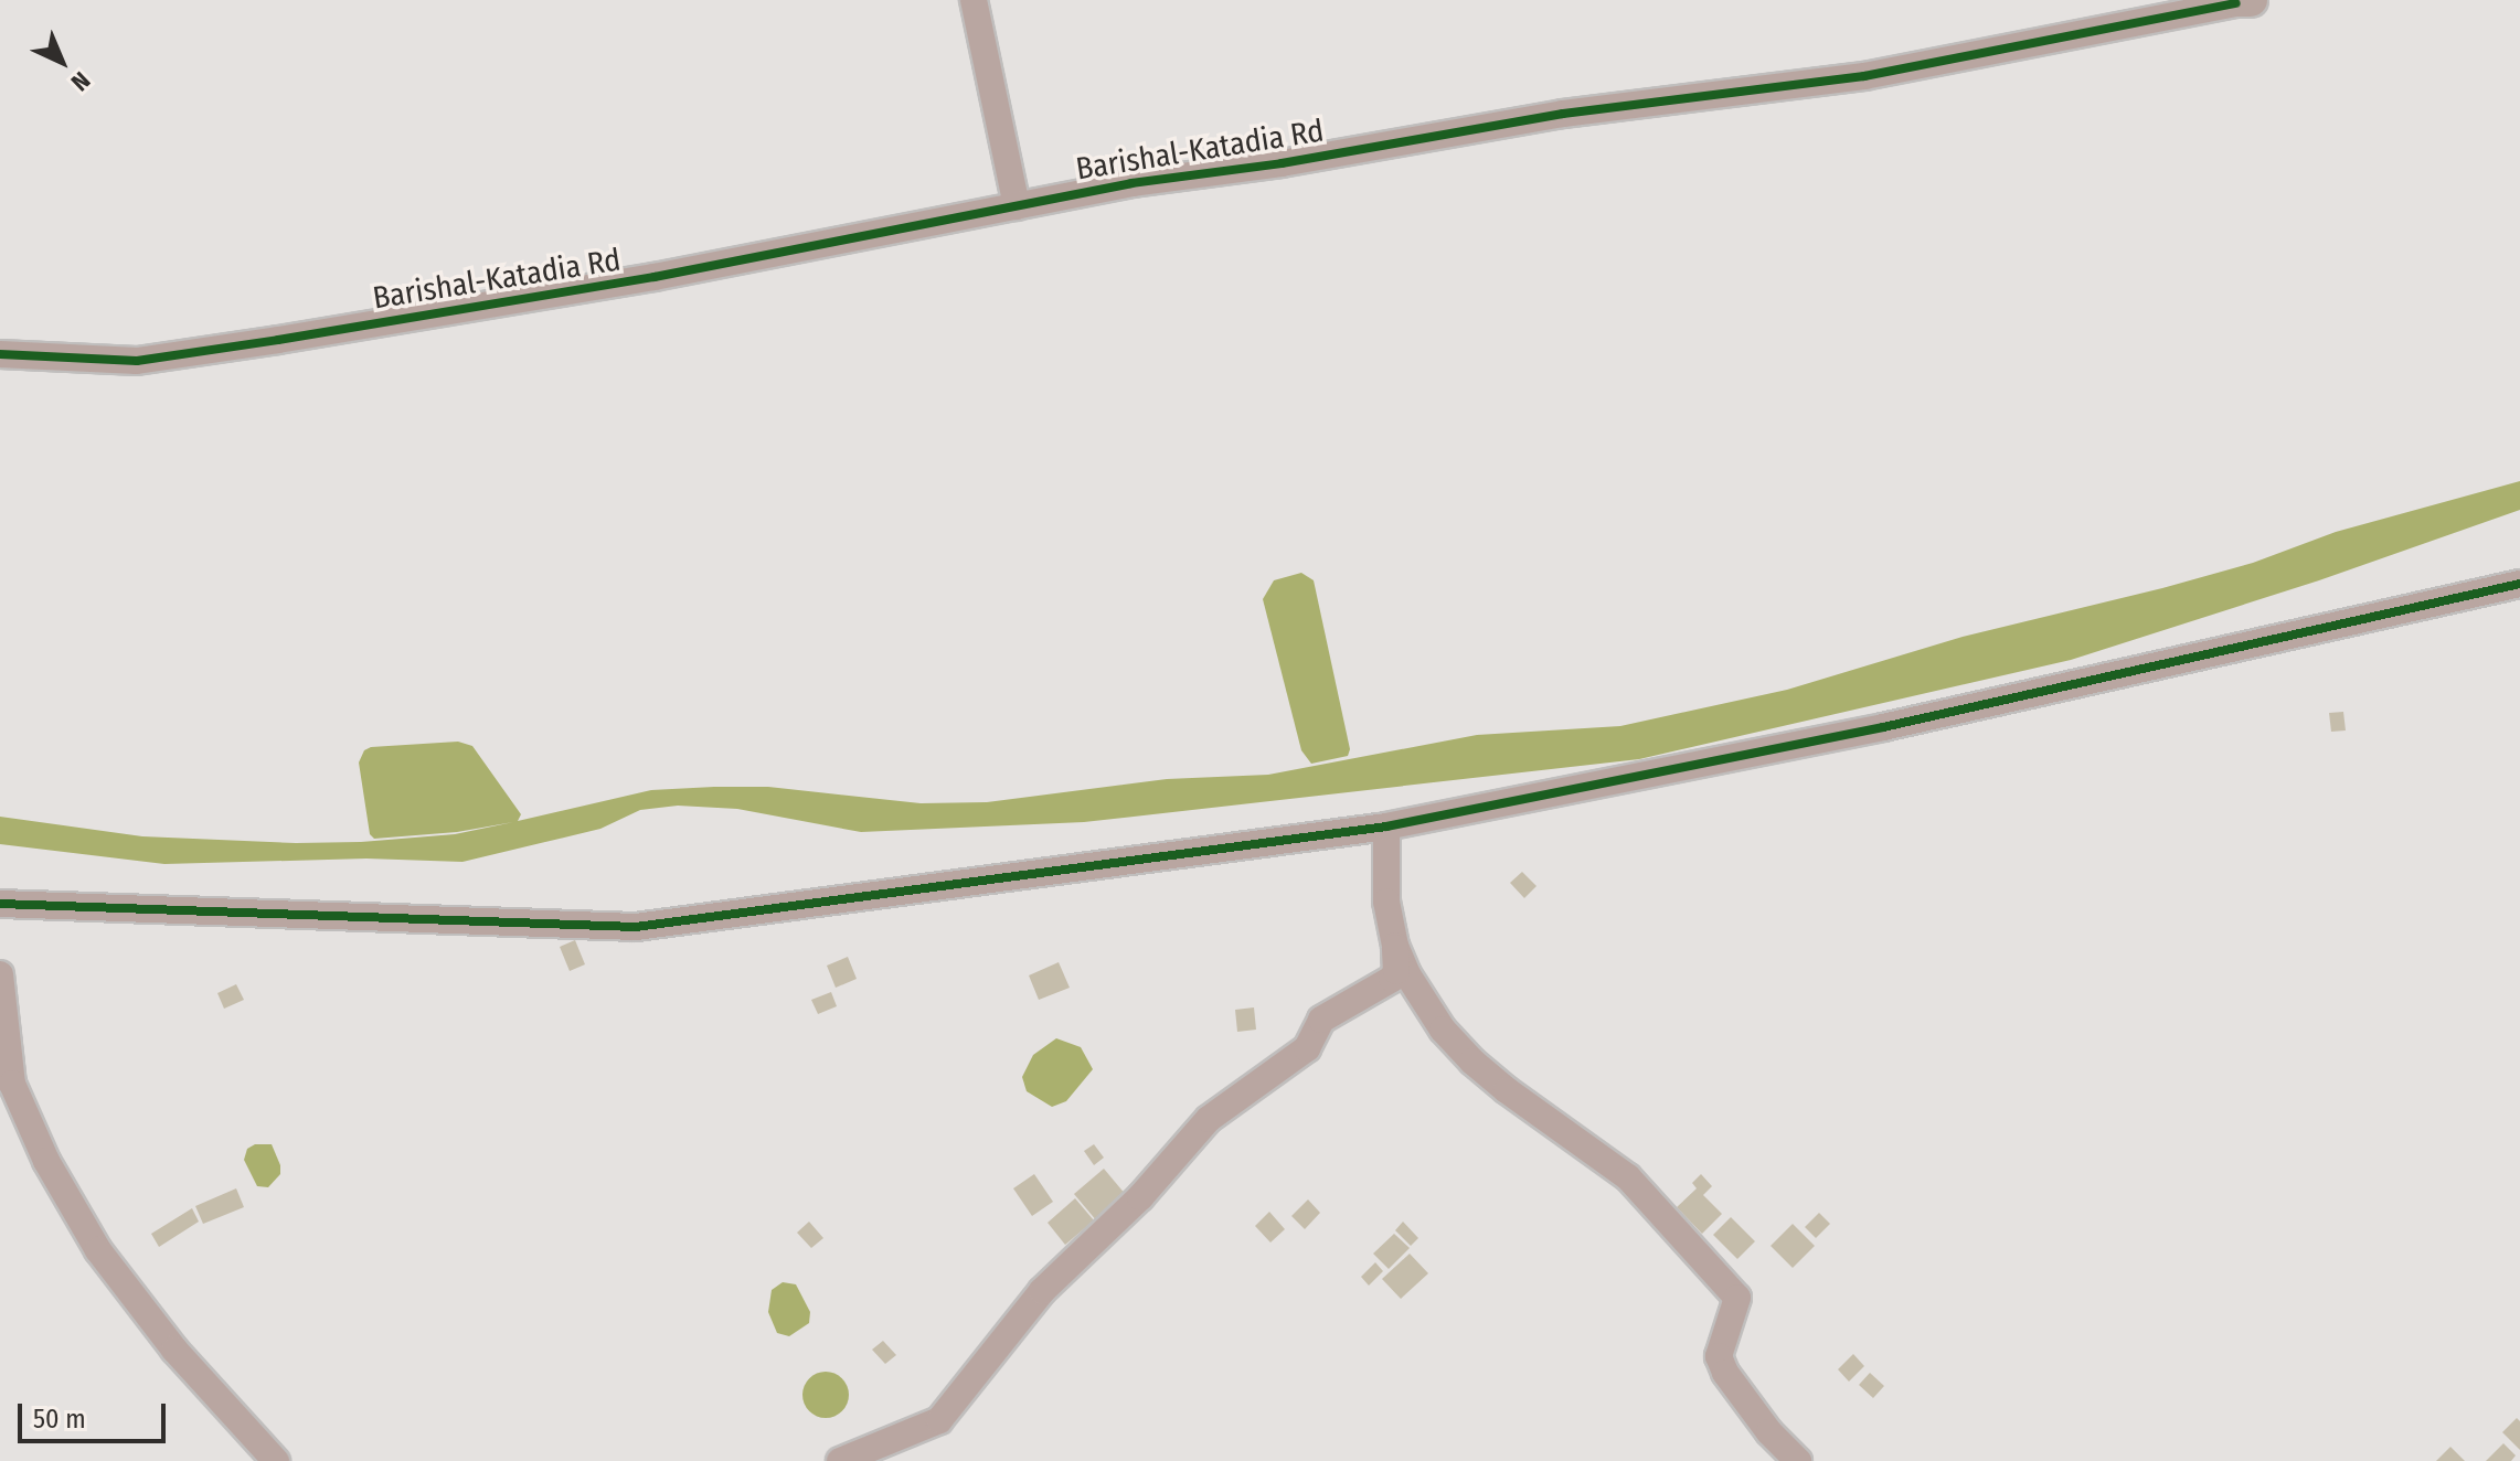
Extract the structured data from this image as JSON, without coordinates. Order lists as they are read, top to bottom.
{
  "streets": {
    "street": ["Barishal-Katadia Rd"]
  },
  "scale_bar": "50 m",
  "north": "bottom right"
}
